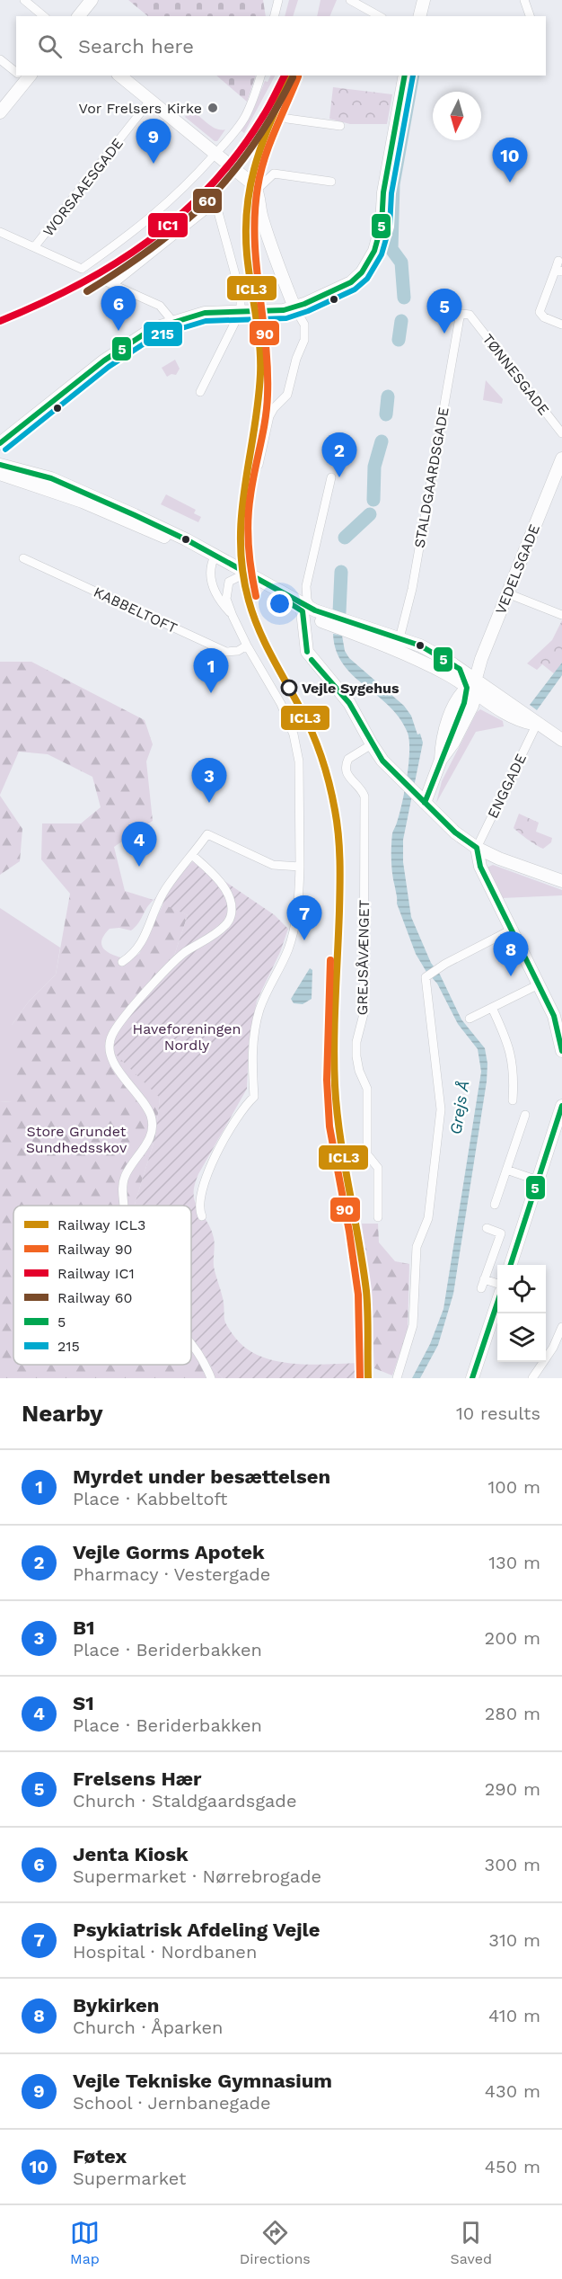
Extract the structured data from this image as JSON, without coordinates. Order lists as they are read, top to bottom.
{
  "streets": {
    "main road": ["VEDELSGADE"],
    "street": [
      "WORSAAESGADE",
      "TØNNESGADE",
      "STALDGAARDSGADE",
      "KABBELTOFT",
      "ENGGADE",
      "GREJSÅVÆNGET"
    ]
  },
  "crossings": [
    ["TØNNESGADE", "STALDGAARDSGADE"]
  ],
  "water": ["Grejs Å"],
  "parks": ["Haveforeningen Nordly", "Store Grundet Sundhedsskov"],
  "places": ["Vor Frelsers Kirke", "Vejle Sygehus"],
  "lines": [
    "rail line ICL3",
    "rail line IC1",
    "transit line 5",
    "transit line 215",
    "rail line 90",
    "rail line 60"
  ],
  "legend": [
    "Railway ICL3",
    "Railway 90",
    "Railway IC1",
    "Railway 60",
    "5",
    "215"
  ],
  "north": "bottom",
  "page": {
    "search": "Search here",
    "pins": [
      "9",
      "10",
      "6",
      "5",
      "2",
      "1",
      "3",
      "4",
      "7",
      "8"
    ],
    "heading": ["Nearby", "10 results"],
    "list": [
      {
        "mark": "1",
        "name": "Myrdet under besættelsen",
        "note": "Place · Kabbeltoft",
        "value": "100 m"
      },
      {
        "mark": "2",
        "name": "Vejle Gorms Apotek",
        "note": "Pharmacy · Vestergade",
        "value": "130 m"
      },
      {
        "mark": "3",
        "name": "B1",
        "note": "Place · Beriderbakken",
        "value": "200 m"
      },
      {
        "mark": "4",
        "name": "S1",
        "note": "Place · Beriderbakken",
        "value": "280 m"
      },
      {
        "mark": "5",
        "name": "Frelsens Hær",
        "note": "Church · Staldgaardsgade",
        "value": "290 m"
      },
      {
        "mark": "6",
        "name": "Jenta Kiosk",
        "note": "Supermarket · Nørrebrogade",
        "value": "300 m"
      },
      {
        "mark": "7",
        "name": "Psykiatrisk Afdeling Vejle",
        "note": "Hospital · Nordbanen",
        "value": "310 m"
      },
      {
        "mark": "8",
        "name": "Bykirken",
        "note": "Church · Åparken",
        "value": "410 m"
      },
      {
        "mark": "9",
        "name": "Vejle Tekniske Gymnasium",
        "note": "School · Jernbanegade",
        "value": "430 m"
      },
      {
        "mark": "10",
        "name": "Føtex",
        "note": "Supermarket",
        "value": "450 m"
      }
    ],
    "nav": ["Map", "Directions", "Saved"]
  }
}
